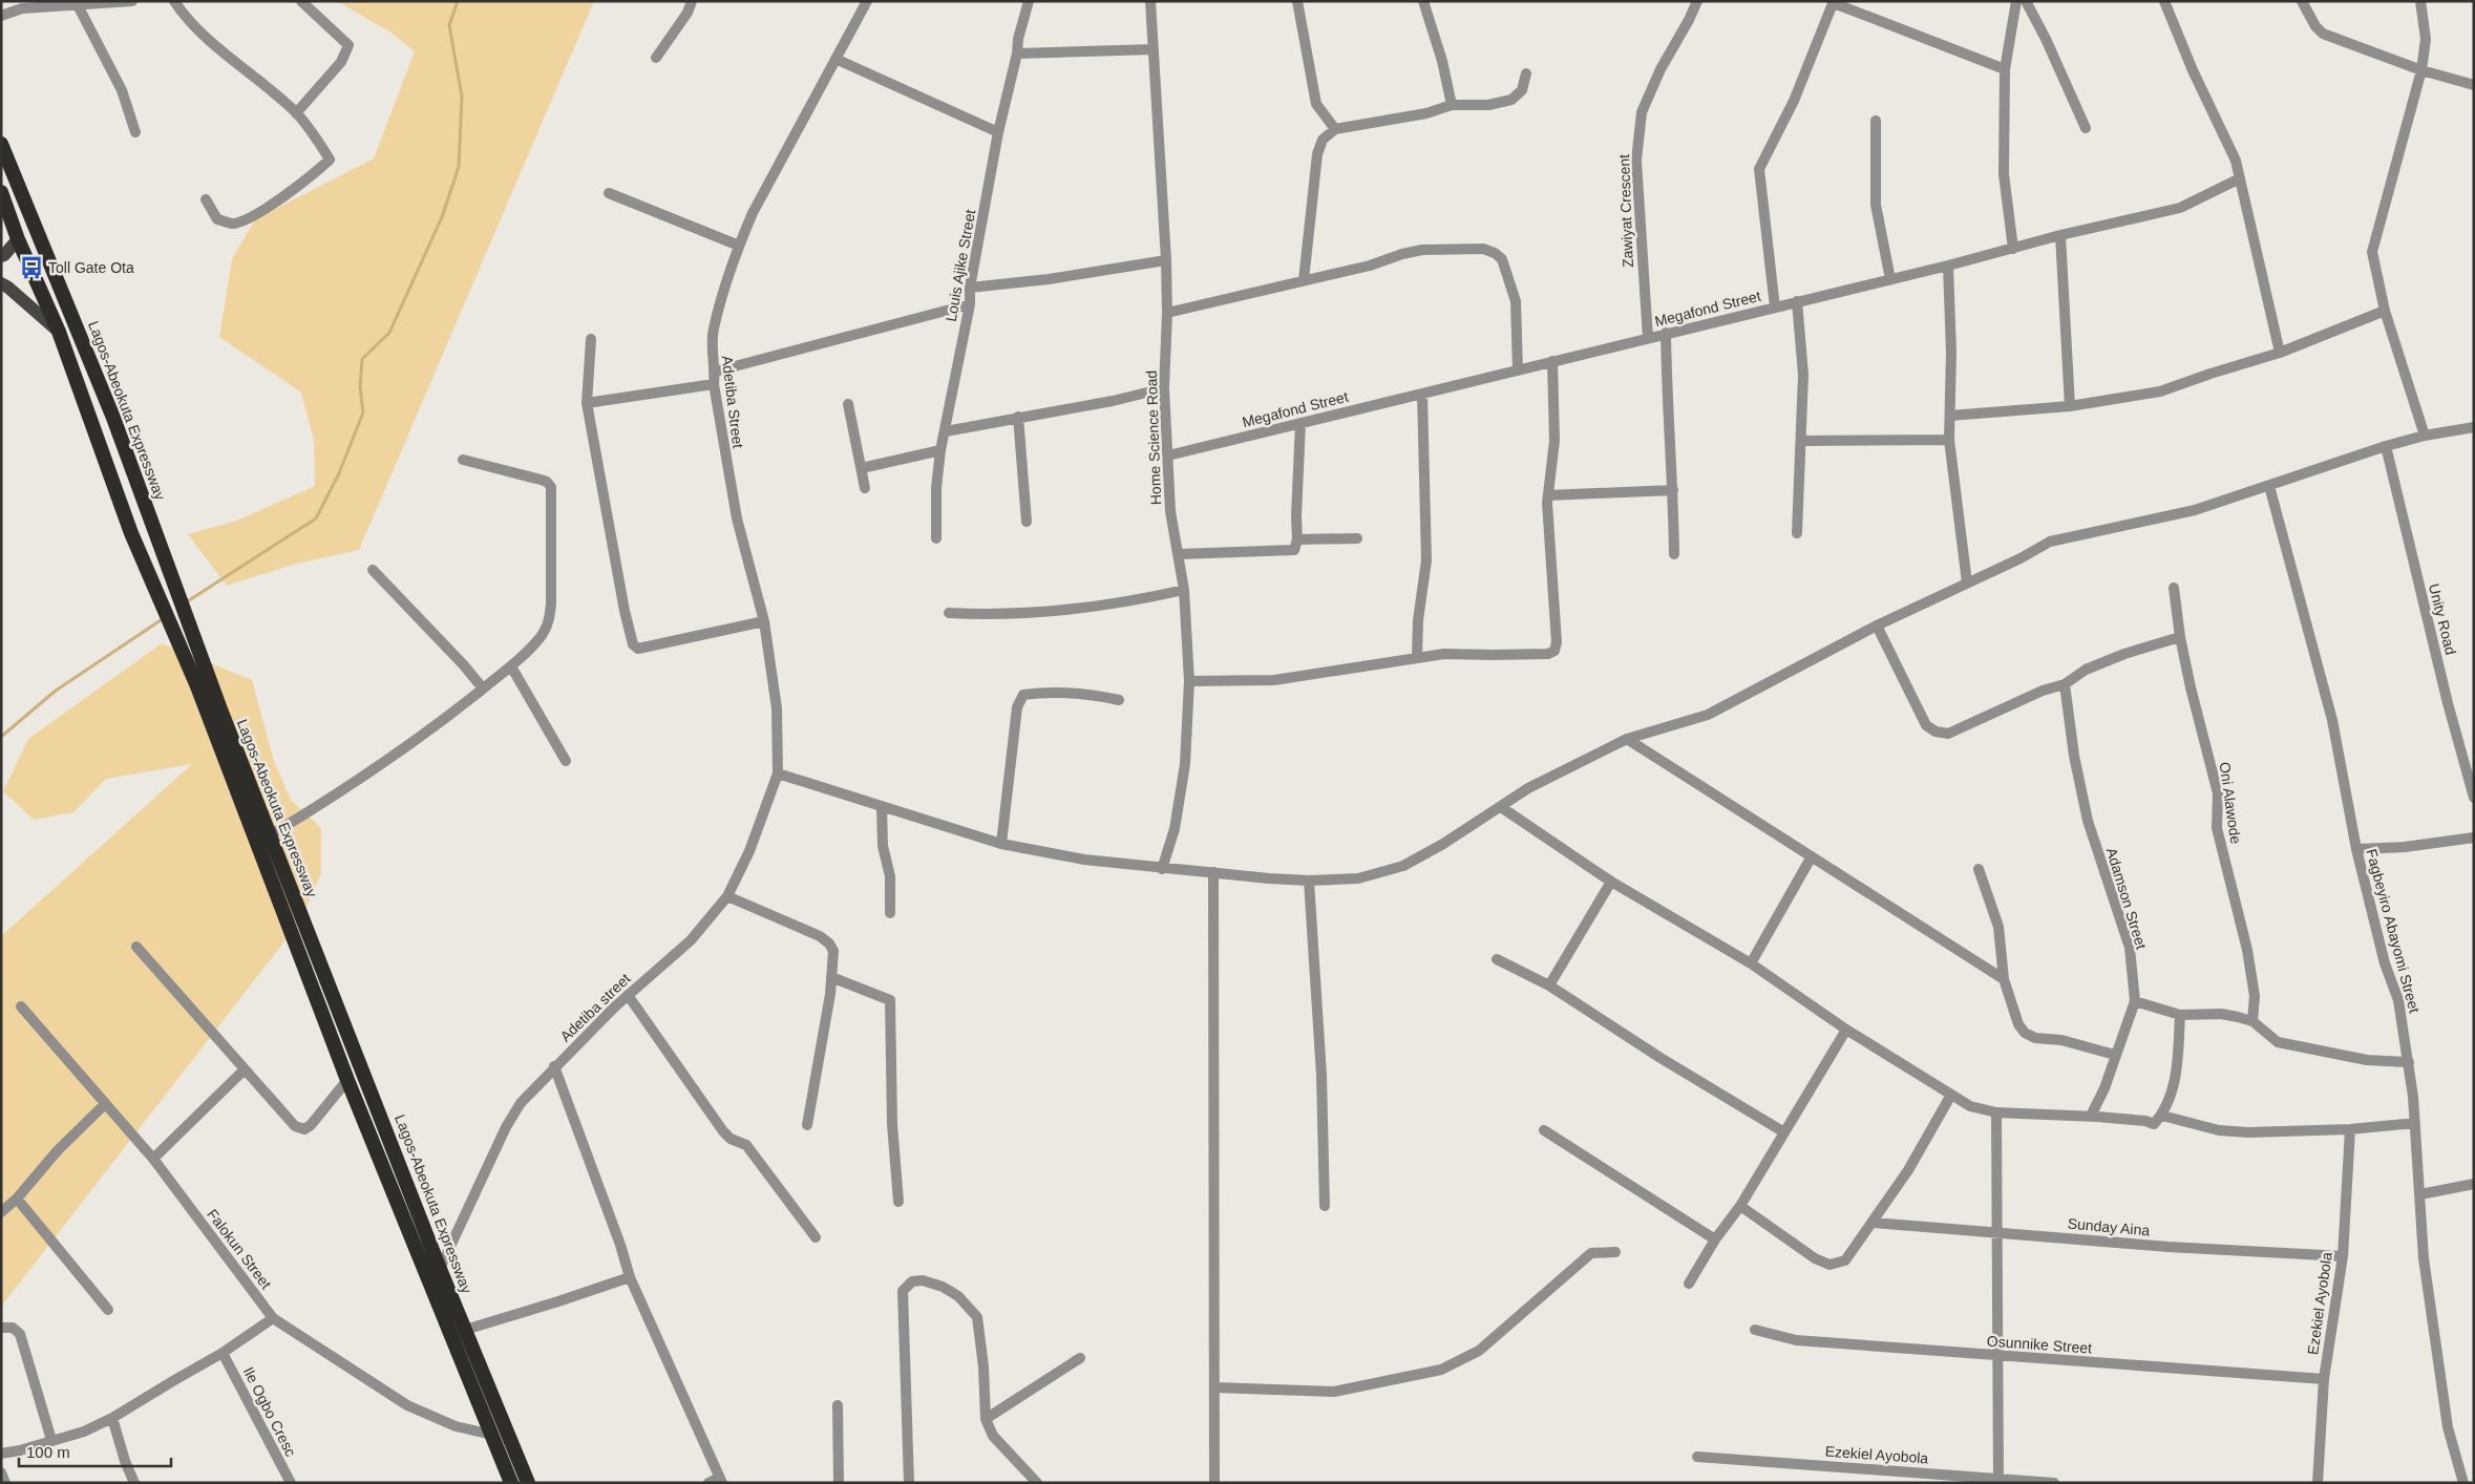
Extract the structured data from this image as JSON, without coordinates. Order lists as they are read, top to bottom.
{
  "streets": {
    "highway": ["Lagos-Abeokuta Expressway"],
    "street": [
      "Zawiyat Crescent",
      "Louis Ajike Street",
      "Megafond Street",
      "Adetiba Street",
      "Home Science Road",
      "Unity Road",
      "Oni Alawode",
      "Adamson Street",
      "Fagbeyiro Abayomi Street",
      "Adetiba street",
      "Sunday Aina",
      "Falokun Street",
      "Ezekiel Ayobola",
      "Osunnike Street",
      "Ile Ogbo Cresc"
    ]
  },
  "crossings": [
    ["Zawiyat Crescent", "Megafond Street"],
    ["Megafond Street", "Home Science Road"],
    ["Adetiba Street", "Adetiba street"],
    ["Lagos-Abeokuta Expressway", "Adetiba street"],
    ["Lagos-Abeokuta Expressway", "Falokun Street"],
    ["Sunday Aina", "Ezekiel Ayobola"],
    ["Ezekiel Ayobola", "Osunnike Street"]
  ],
  "places": {
    "bus stop": ["Toll Gate Ota"]
  },
  "scale_bar": "100 m"
}
